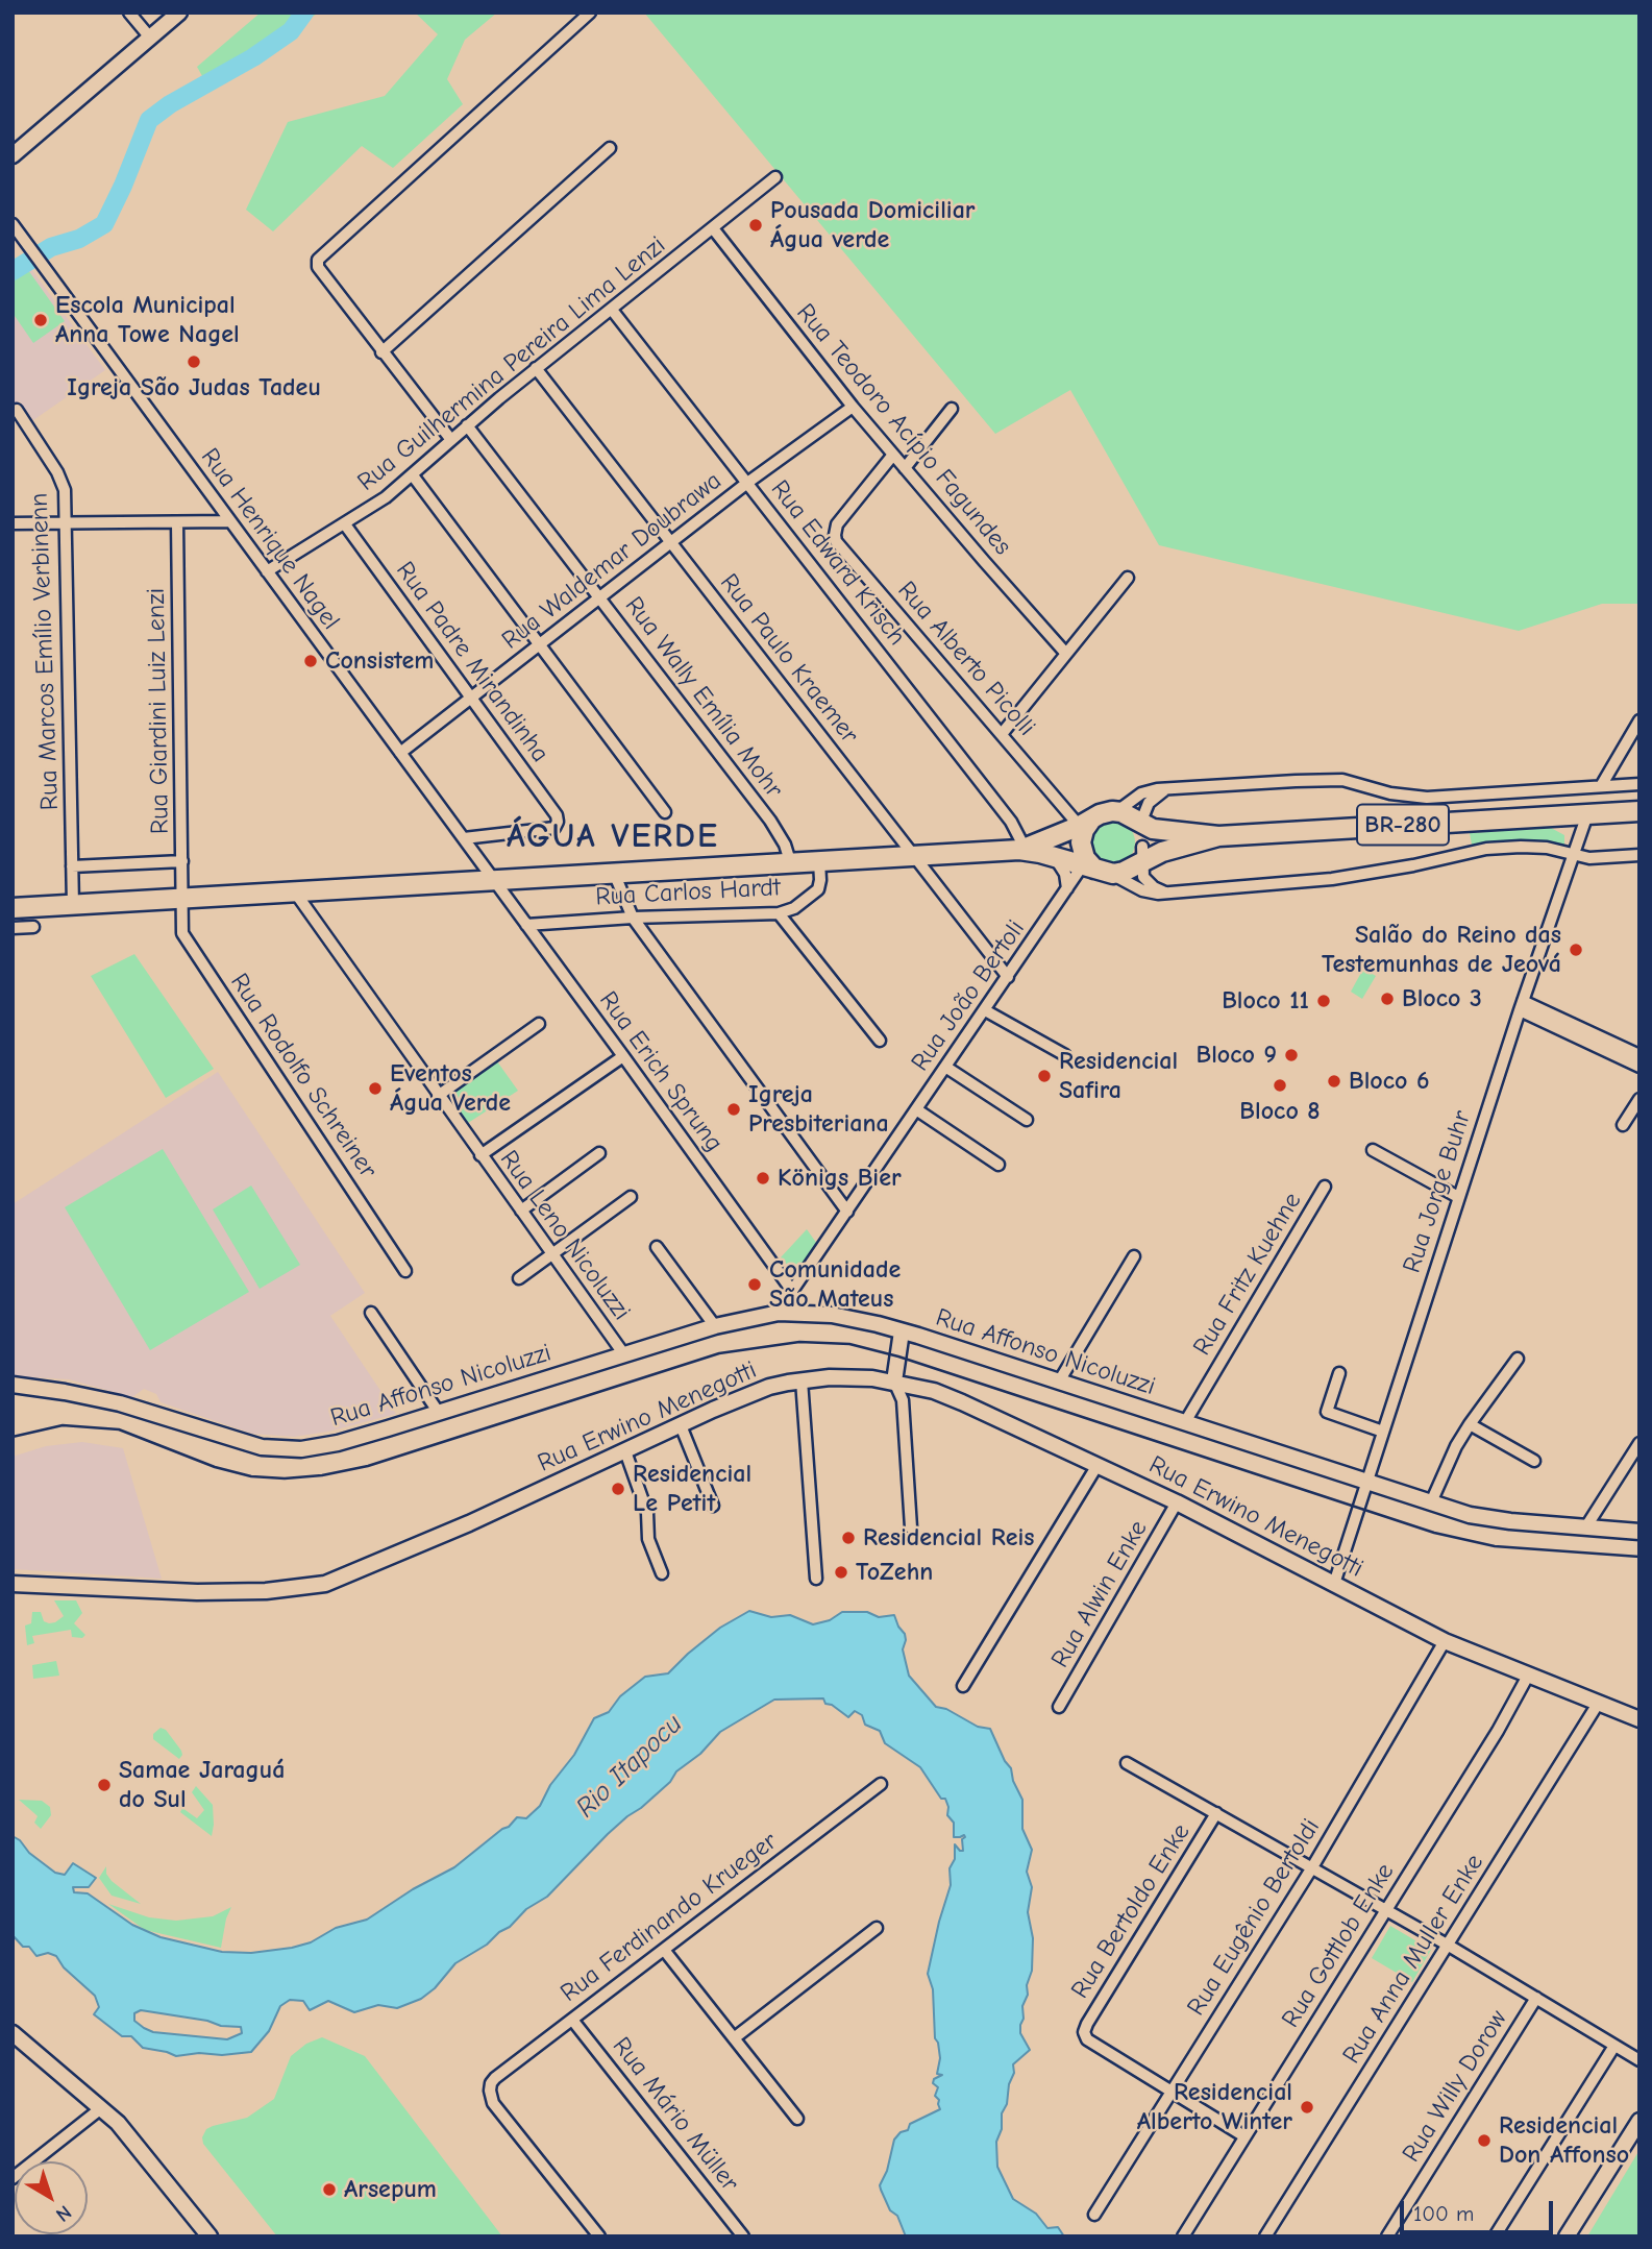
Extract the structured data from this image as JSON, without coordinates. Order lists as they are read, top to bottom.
{
  "streets": {
    "highway": ["BR-280"],
    "street": [
      "Rua Guilhermina Pereira Lima Lenzi",
      "Rua Teodoro Acípio Fagundes",
      "Rua Henrique Nagel",
      "Rua Waldemar Doubrawa",
      "Rua Edward Krisch",
      "Rua Marcos Emílio Verbinenn",
      "Rua Paulo Kraemer",
      "Rua Alberto Picolli",
      "Rua Padre Mirandinha",
      "Rua Wally Emília Mohr",
      "Rua Giardini Luiz Lenzi",
      "Rua Carlos Hardt",
      "Rua João Bertoli",
      "Rua Erich Sprung",
      "Rua Rodolfo Schreiner",
      "Rua Jorge Buhr",
      "Rua Leno Nicoluzzi",
      "Rua Fritz Kuehne",
      "Rua Affonso Nicoluzzi",
      "Rua Erwino Menegotti",
      "Rua Alwin Enke",
      "Rua Bertoldo Enke",
      "Rua Ferdinando Krueger",
      "Rua Eugênio Bertoldi",
      "Rua Gottlob Enke",
      "Rua Anna Muller Enke",
      "Rua Willy Dorow",
      "Rua Mário Müller"
    ]
  },
  "crossings": [
    ["Rua Guilhermina Pereira Lima Lenzi", "Rua Teodoro Acípio Fagundes"],
    ["Rua Guilhermina Pereira Lima Lenzi", "Rua Henrique Nagel"],
    ["Rua Guilhermina Pereira Lima Lenzi", "Rua Edward Krisch"],
    ["Rua Guilhermina Pereira Lima Lenzi", "Rua Paulo Kraemer"],
    ["Rua Guilhermina Pereira Lima Lenzi", "Rua Padre Mirandinha"],
    ["Rua Guilhermina Pereira Lima Lenzi", "Rua Wally Emília Mohr"],
    ["Rua Teodoro Acípio Fagundes", "Rua Waldemar Doubrawa"],
    ["Rua Teodoro Acípio Fagundes", "Rua Alberto Picolli"],
    ["Rua Henrique Nagel", "Rua Waldemar Doubrawa"],
    ["Rua Henrique Nagel", "Rua Padre Mirandinha"],
    ["Rua Henrique Nagel", "Rua Erich Sprung"],
    ["Rua Waldemar Doubrawa", "Rua Edward Krisch"],
    ["Rua Waldemar Doubrawa", "Rua Paulo Kraemer"],
    ["Rua Waldemar Doubrawa", "Rua Padre Mirandinha"],
    ["Rua Waldemar Doubrawa", "Rua Wally Emília Mohr"],
    ["Rua Paulo Kraemer", "Rua João Bertoli"],
    ["Rua Alberto Picolli", "BR-280"],
    ["Rua Alberto Picolli", "Rua João Bertoli"],
    ["Rua Giardini Luiz Lenzi", "Rua Rodolfo Schreiner"],
    ["BR-280", "Rua João Bertoli"],
    ["BR-280", "Rua Jorge Buhr"],
    ["Rua Carlos Hardt", "Rua Erich Sprung"],
    ["Rua João Bertoli", "Rua Erich Sprung"],
    ["Rua Jorge Buhr", "Rua Affonso Nicoluzzi"],
    ["Rua Jorge Buhr", "Rua Erwino Menegotti"],
    ["Rua Leno Nicoluzzi", "Rua Affonso Nicoluzzi"],
    ["Rua Fritz Kuehne", "Rua Affonso Nicoluzzi"],
    ["Rua Erwino Menegotti", "Rua Alwin Enke"],
    ["Rua Erwino Menegotti", "Rua Eugênio Bertoldi"],
    ["Rua Erwino Menegotti", "Rua Gottlob Enke"],
    ["Rua Erwino Menegotti", "Rua Anna Muller Enke"],
    ["Rua Bertoldo Enke", "Rua Eugênio Bertoldi"],
    ["Rua Ferdinando Krueger", "Rua Mário Müller"]
  ],
  "districts": ["ÁGUA VERDE"],
  "water": ["Rio Itapocu"],
  "places": [
    "Pousada Domiciliar Água verde",
    "Escola Municipal Anna Towe Nagel",
    "Igreja São Judas Tadeu",
    "Consistem",
    "Salão do Reino das Testemunhas de Jeová",
    "Bloco 3",
    "Bloco 11",
    "Bloco 9",
    "Residencial Safira",
    "Bloco 6",
    "Bloco 8",
    "Eventos Água Verde",
    "Igreja Presbiteriana",
    "Königs Bier",
    "Comunidade São Mateus",
    "Residencial Le Petit",
    "Residencial Reis",
    "ToZehn",
    "Samae Jaraguá do Sul",
    "Residencial Alberto Winter",
    "Residencial Don Affonso",
    "Arsepum"
  ],
  "scale_bar": "100 m",
  "north": "bottom right"
}
